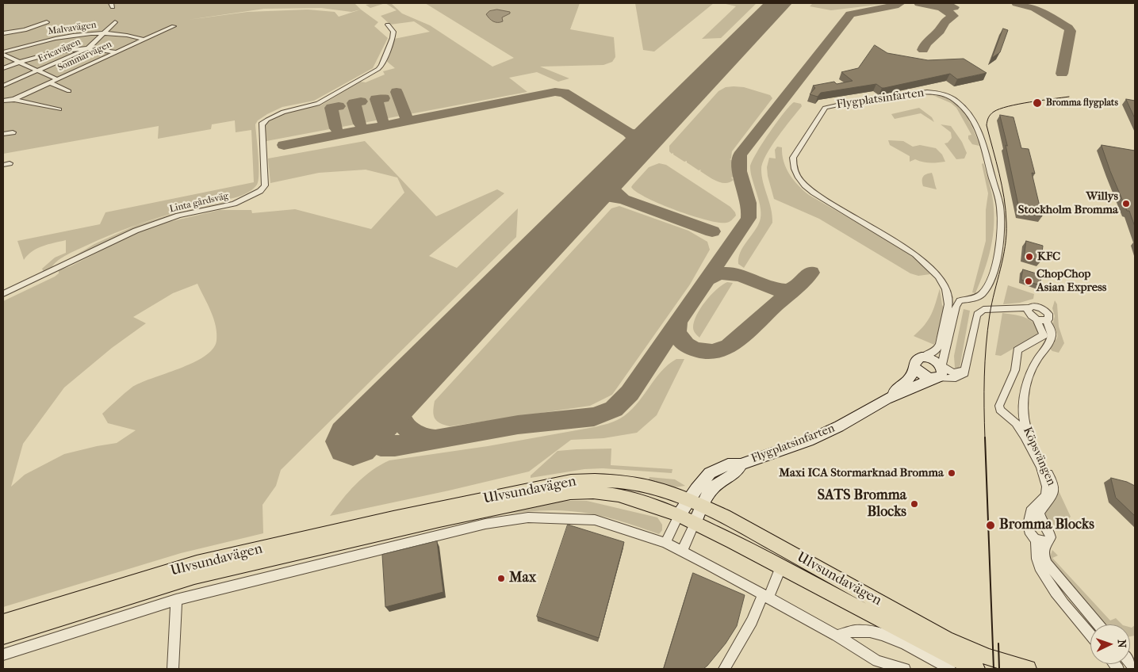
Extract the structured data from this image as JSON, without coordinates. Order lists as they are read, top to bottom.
{
  "streets": {
    "main road": ["Ulvsundavägen"],
    "street": [
      "Malvavägen",
      "Ericavägen",
      "Sommarvägen",
      "Flygplatsinfarten",
      "Linta gårdsväg",
      "Köpsvängen"
    ]
  },
  "crossings": [
    ["Malvavägen", "Ericavägen"],
    ["Malvavägen", "Sommarvägen"],
    ["Flygplatsinfarten", "Ulvsundavägen"]
  ],
  "places": [
    "Bromma flygplats",
    "Willys Stockholm Bromma",
    "KFC",
    "ChopChop Asian Express",
    "Maxi ICA Stormarknad Bromma",
    "SATS Bromma Blocks",
    "Bromma Blocks",
    "Max"
  ],
  "north": "right"
}
